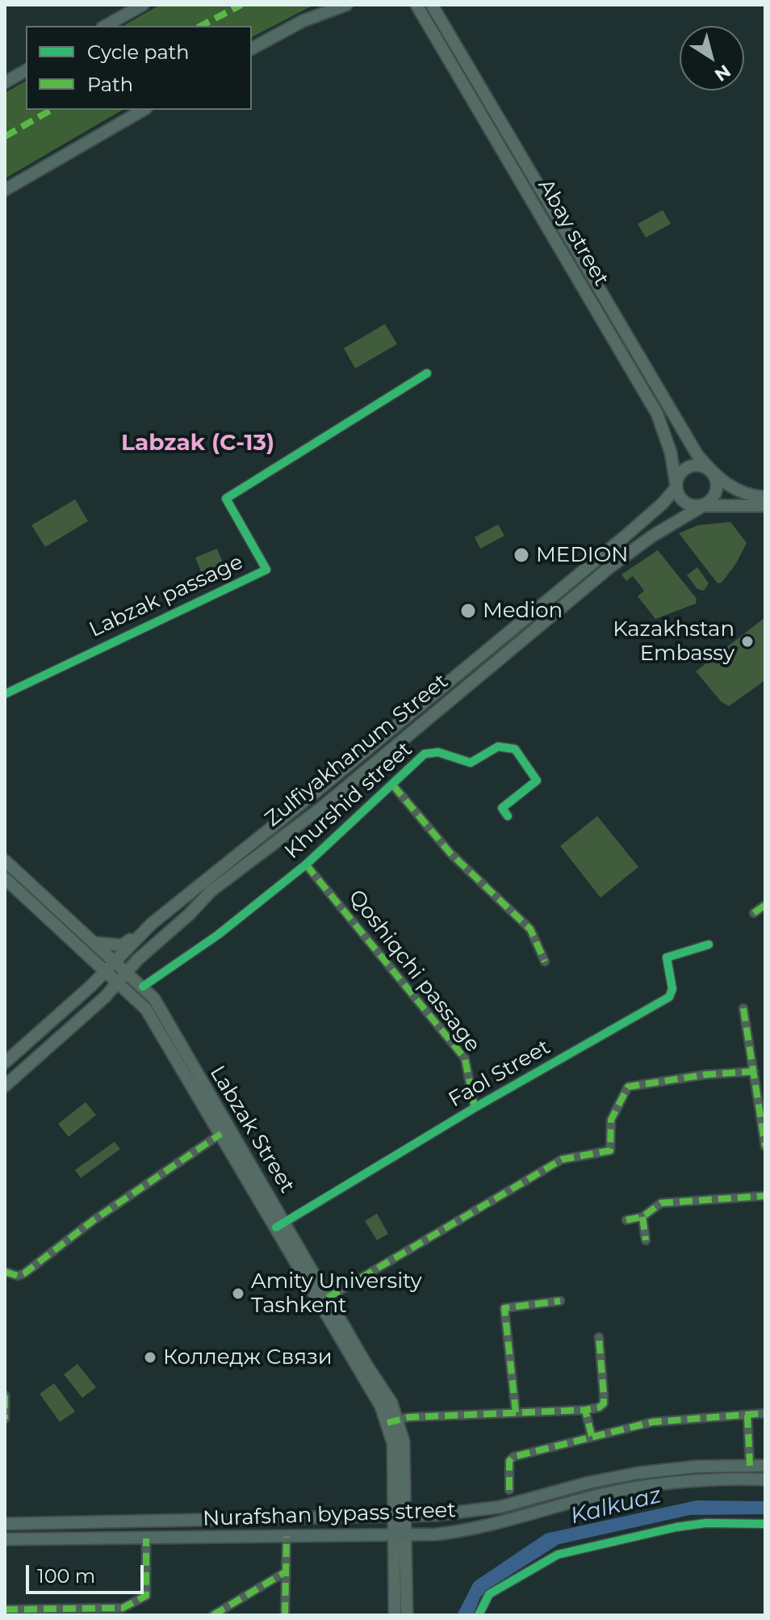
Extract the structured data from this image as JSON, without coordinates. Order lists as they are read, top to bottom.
{
  "streets": {
    "main road": [
      "Abay street",
      "Zulfiyakhanum Street",
      "Labzak Street",
      "Nurafshan bypass street"
    ],
    "street": [
      "Labzak passage",
      "Khurshid street",
      "Qoshiqchi passage",
      "Faol Street"
    ]
  },
  "crossings": [
    ["Abay street", "Zulfiyakhanum Street"],
    ["Zulfiyakhanum Street", "Labzak Street"],
    ["Khurshid street", "Qoshiqchi passage"],
    ["Khurshid street", "Labzak Street"],
    ["Qoshiqchi passage", "Faol Street"],
    ["Faol Street", "Labzak Street"],
    ["Labzak Street", "Nurafshan bypass street"]
  ],
  "districts": ["Labzak (C-13)"],
  "water": ["Kalkuaz"],
  "places": [
    "MEDION",
    "Medion",
    "Kazakhstan Embassy",
    "Amity University Tashkent",
    "Колледж Связи"
  ],
  "legend": ["Cycle path", "Path"],
  "scale_bar": "100 m",
  "north": "bottom right"
}
